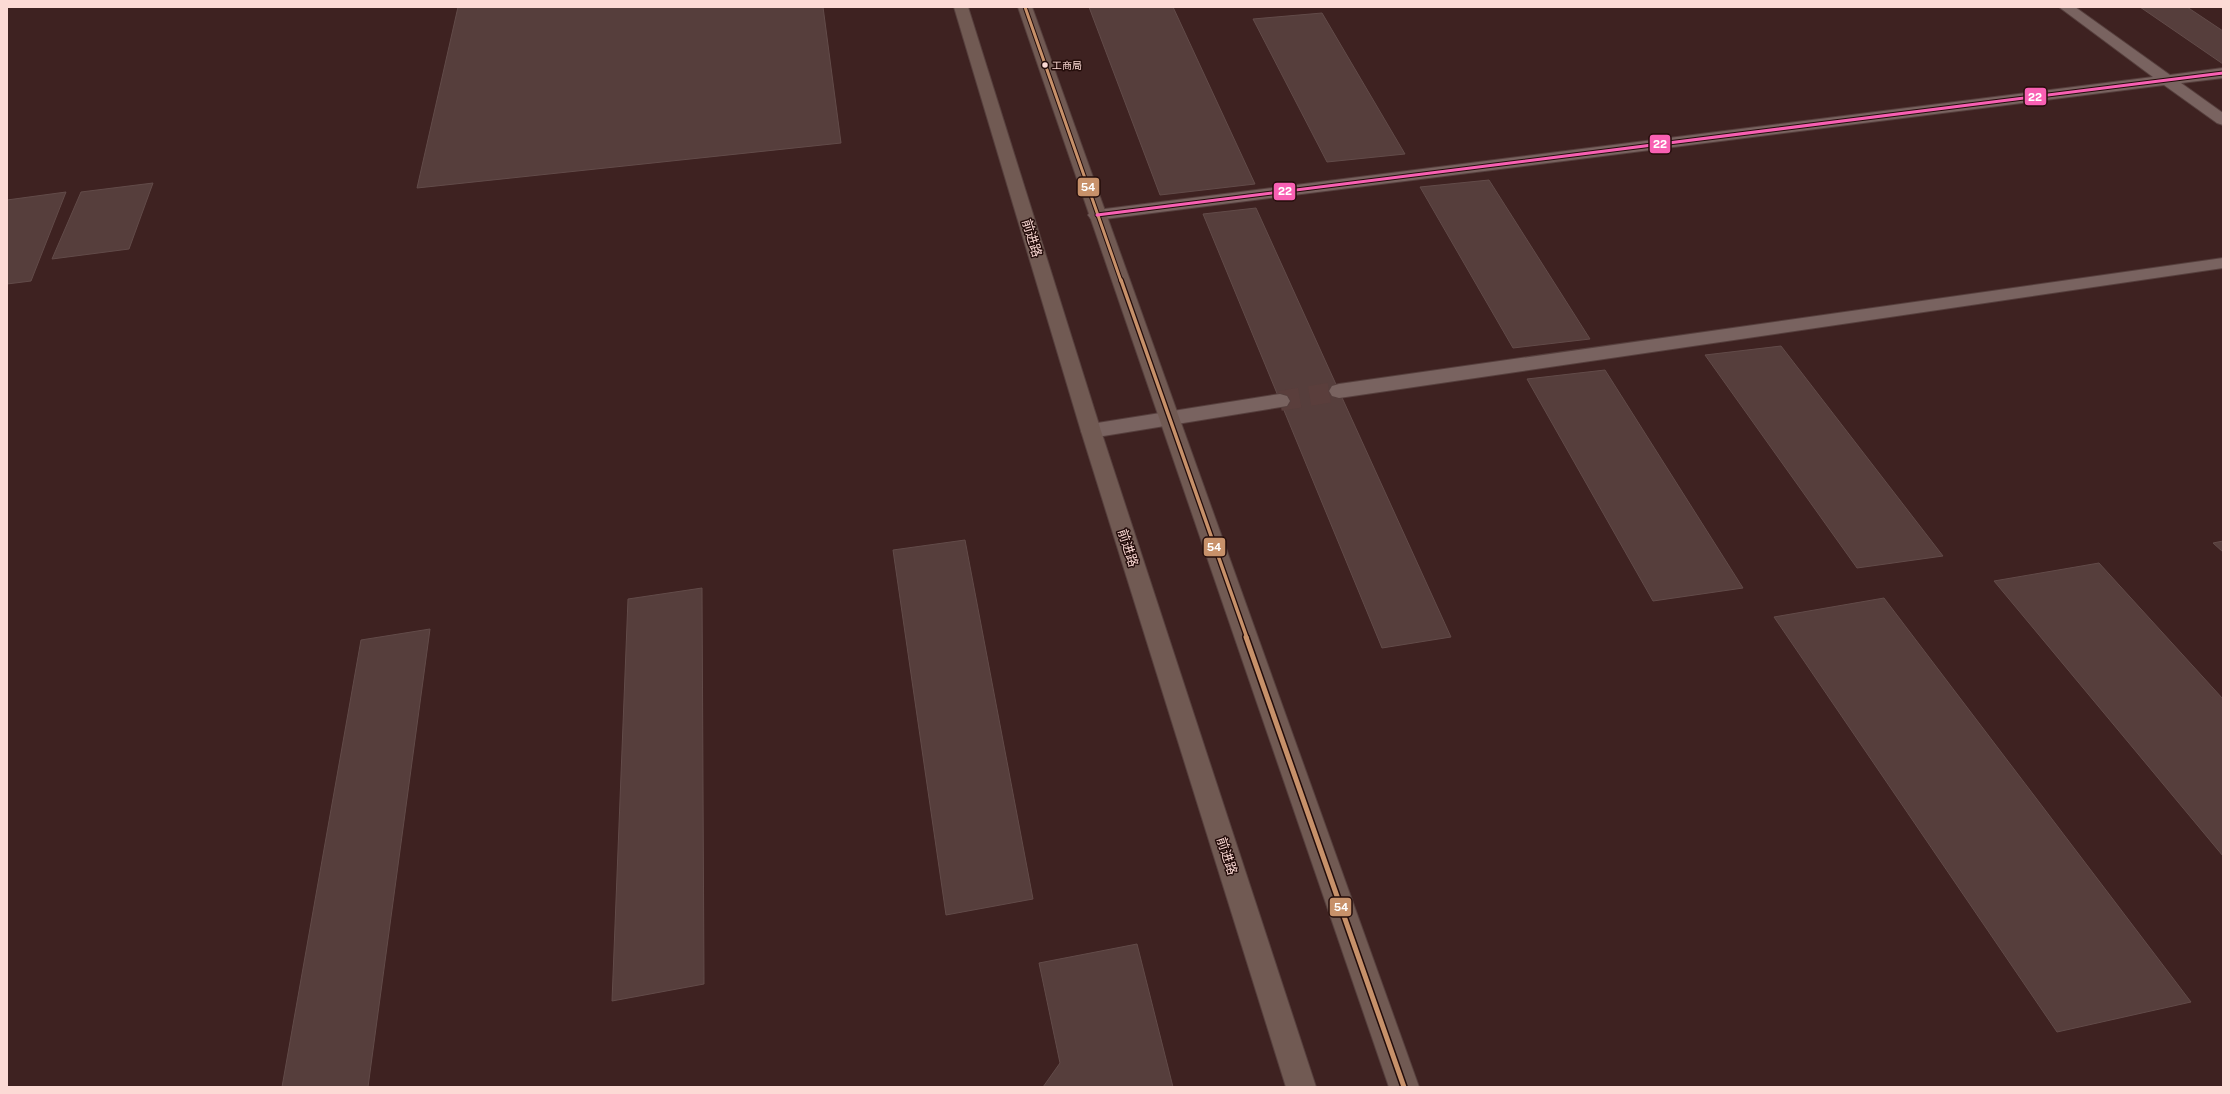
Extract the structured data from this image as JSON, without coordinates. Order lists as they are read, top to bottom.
{
  "streets": {
    "main road": ["前进路"]
  },
  "places": ["工商局"],
  "lines": ["transit line 54", "transit line 22"]
}
